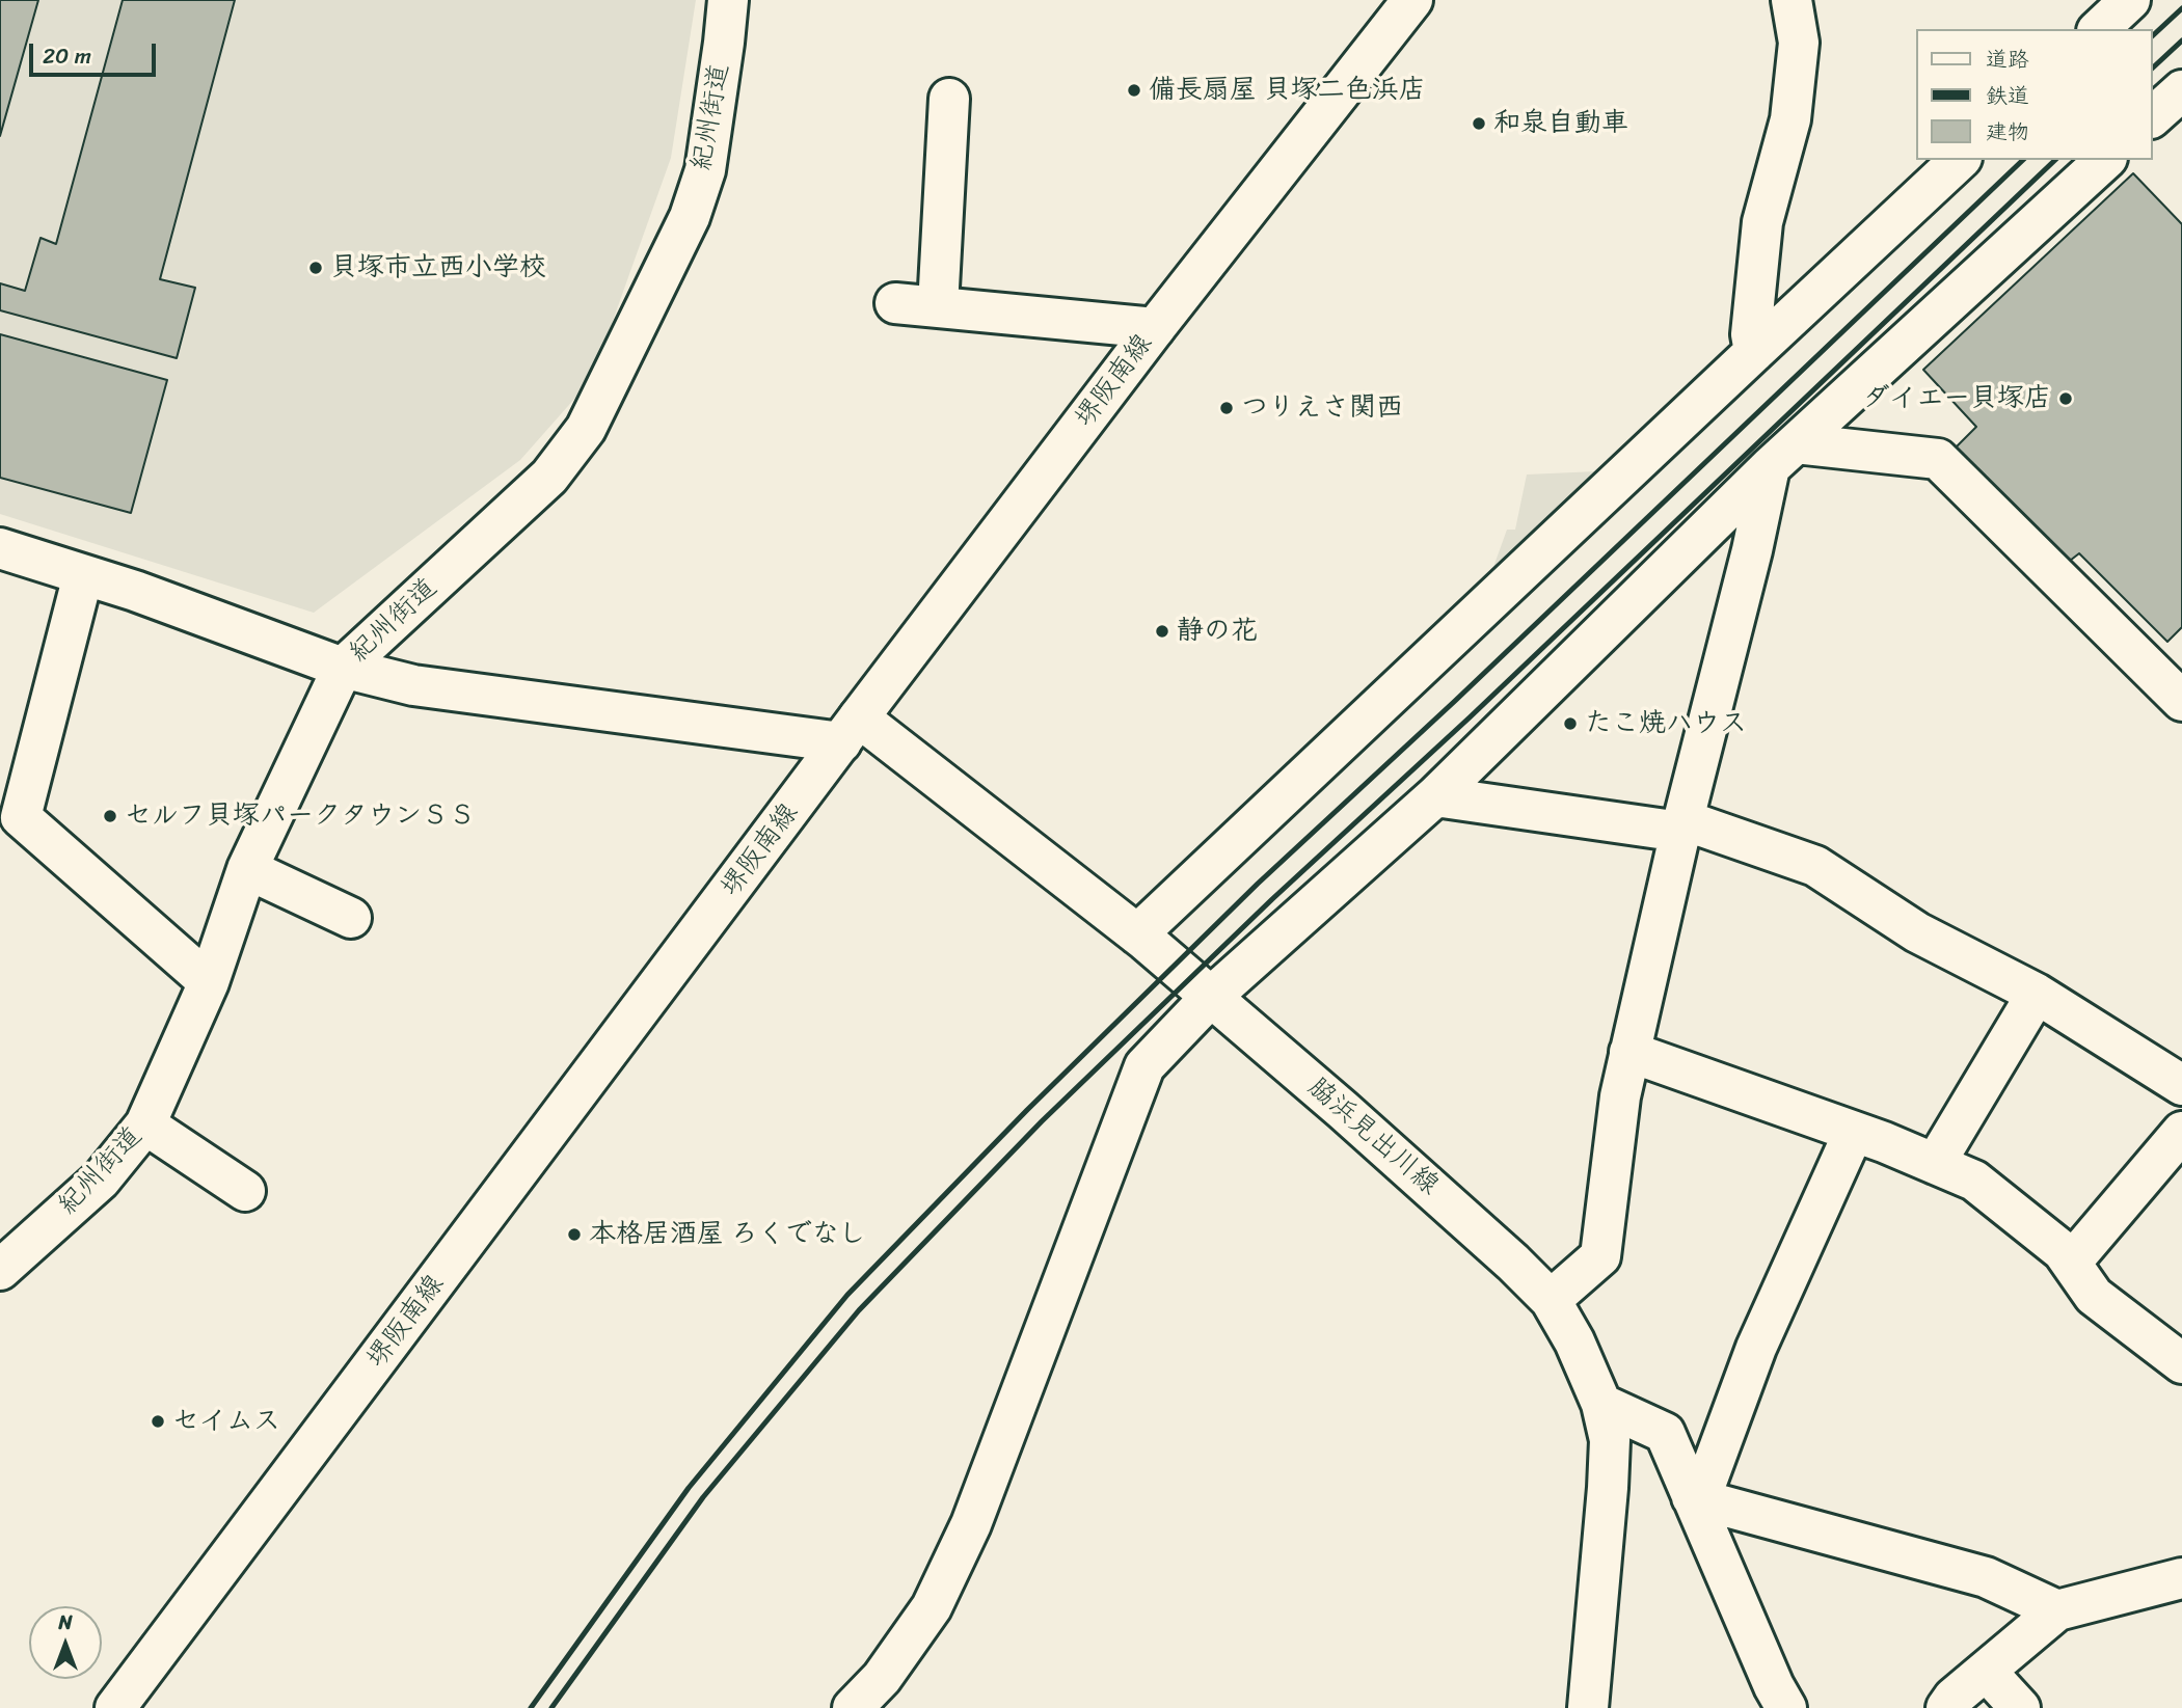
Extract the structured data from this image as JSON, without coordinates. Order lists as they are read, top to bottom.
{
  "streets": {
    "street": ["紀州街道", "堺阪南線", "脇浜見出川線"]
  },
  "crossings": [
    ["堺阪南線", "脇浜見出川線"]
  ],
  "places": [
    "備長扇屋 貝塚二色浜店",
    "和泉自動車",
    "貝塚市立西小学校",
    "ダイエー貝塚店",
    "つりえさ関西",
    "静の花",
    "たこ焼ハウス",
    "セルフ貝塚パークタウンＳＳ",
    "本格居酒屋 ろくでなし",
    "セイムス"
  ],
  "legend": ["道路", "鉄道", "建物"],
  "scale_bar": "20 m",
  "north": "top"
}
